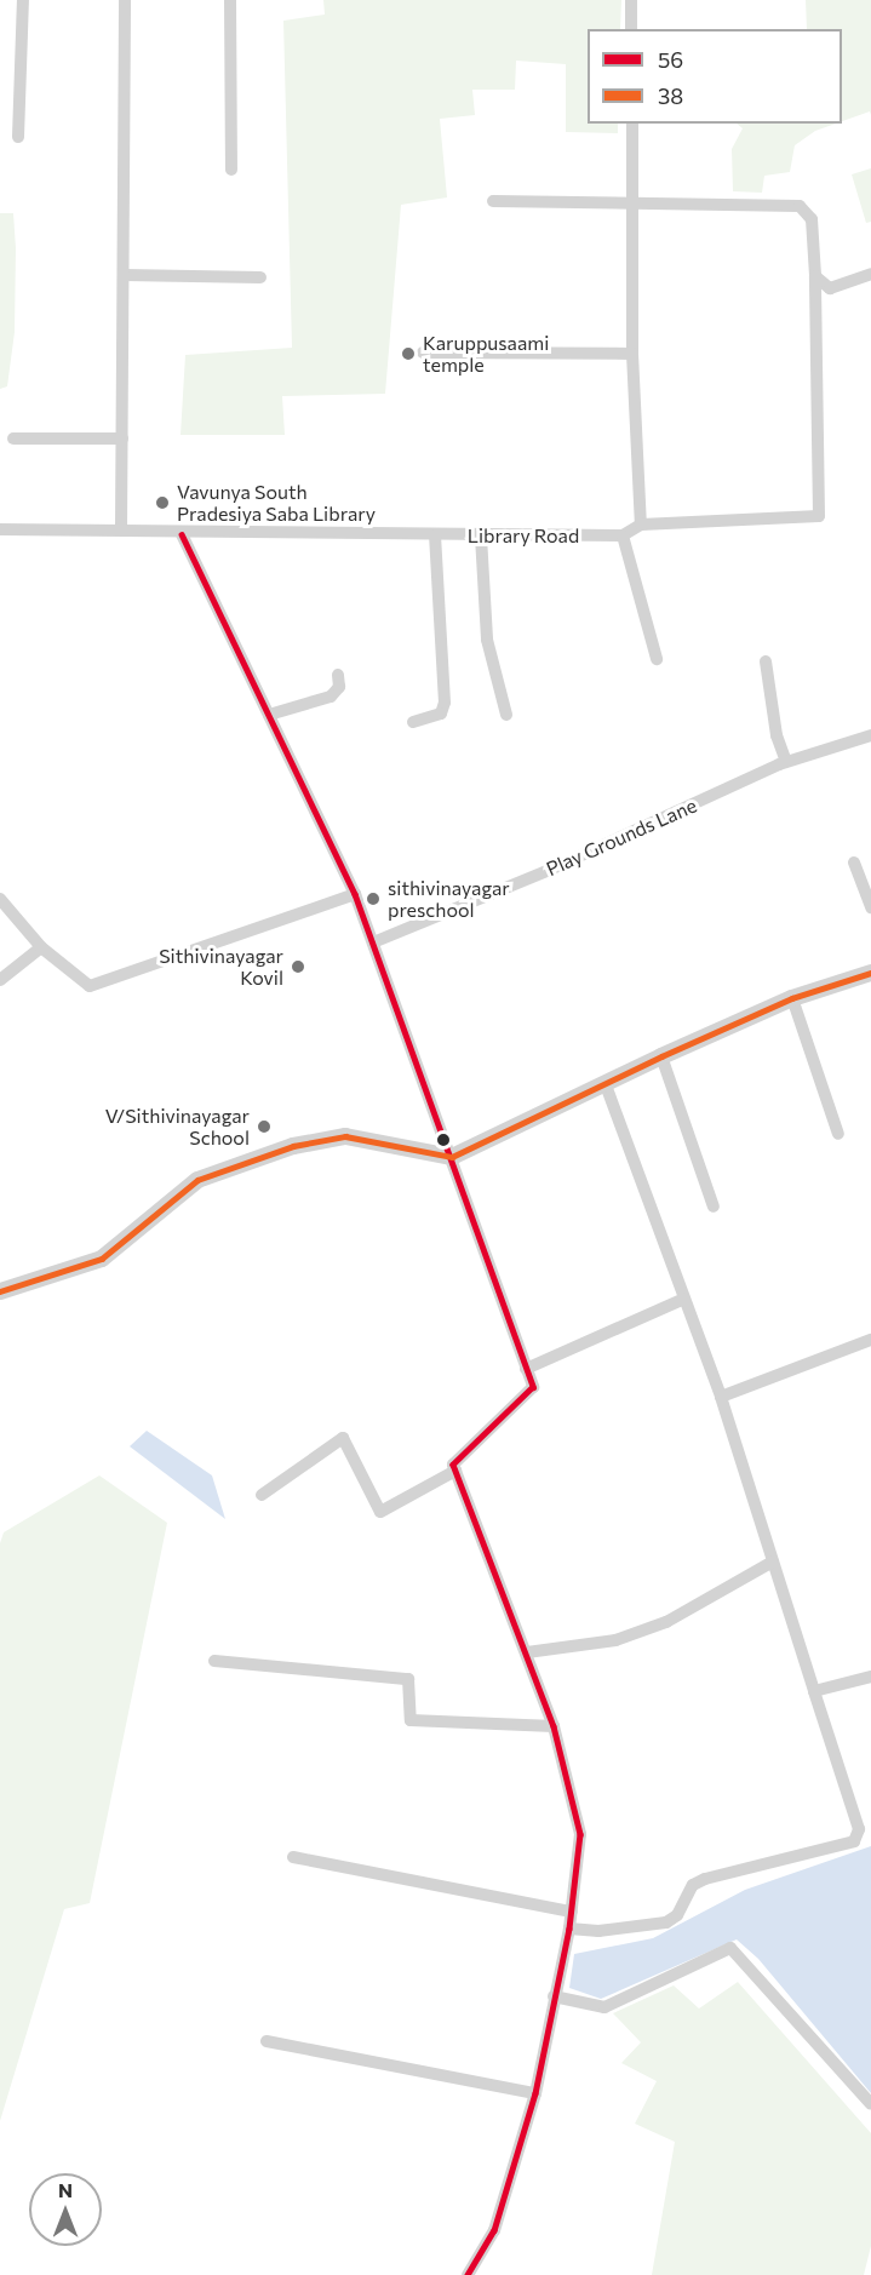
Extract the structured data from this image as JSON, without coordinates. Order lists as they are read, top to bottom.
{
  "streets": {
    "street": ["Library Road", "Play Grounds Lane"]
  },
  "places": [
    "Karuppusaami temple",
    "Vavunya South Pradesiya Saba Library",
    "sithivinayagar preschool",
    "Sithivinayagar Kovil",
    "V/Sithivinayagar School"
  ],
  "lines": ["transit line 56", "transit line 38"],
  "legend": ["56", "38"],
  "north": "top"
}
